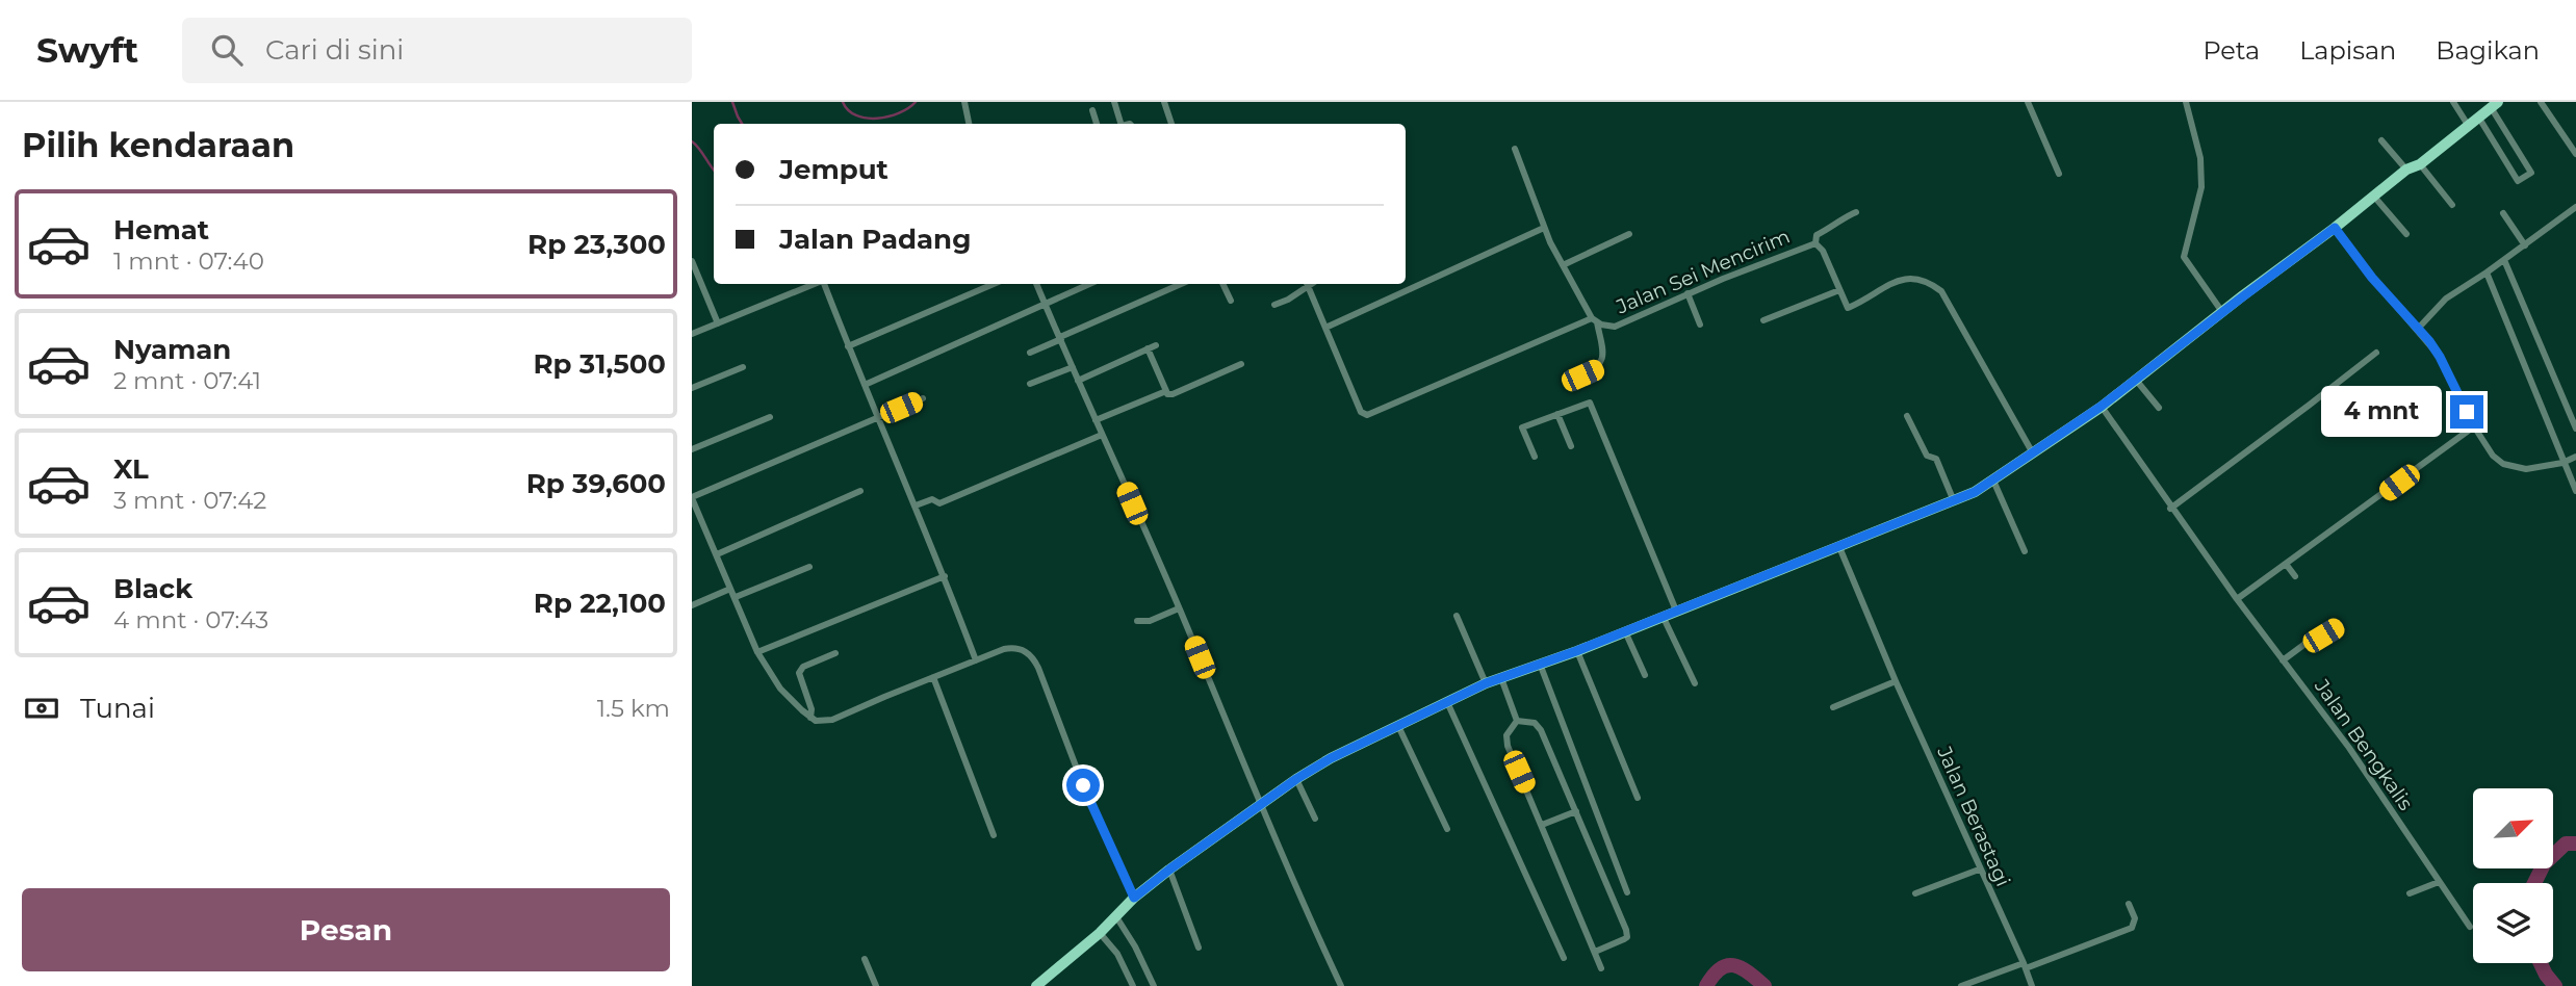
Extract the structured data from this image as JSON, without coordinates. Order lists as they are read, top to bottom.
{
  "streets": {
    "street": ["Jalan Sei Mencirim", "Jalan Bengkalis", "Jalan Berastagi"]
  },
  "north": "top right",
  "page": {
    "header": "Swyft",
    "search": "Cari di sini",
    "nav": ["Peta", "Lapisan", "Bagikan"],
    "heading": "Pilih kendaraan",
    "banner": ["Jemput", "Jalan Padang"],
    "list": [
      {
        "name": "Hemat",
        "note": "1 mnt · 07:40",
        "value": "Rp 23,300"
      },
      {
        "name": "Nyaman",
        "note": "2 mnt · 07:41",
        "value": "Rp 31,500"
      },
      {
        "name": "XL",
        "note": "3 mnt · 07:42",
        "value": "Rp 39,600"
      },
      {
        "name": "Black",
        "note": "4 mnt · 07:43",
        "value": "Rp 22,100"
      }
    ],
    "bubble": "4 mnt",
    "pay": ["Tunai", "1.5 km"],
    "buttons": "Pesan"
  }
}
